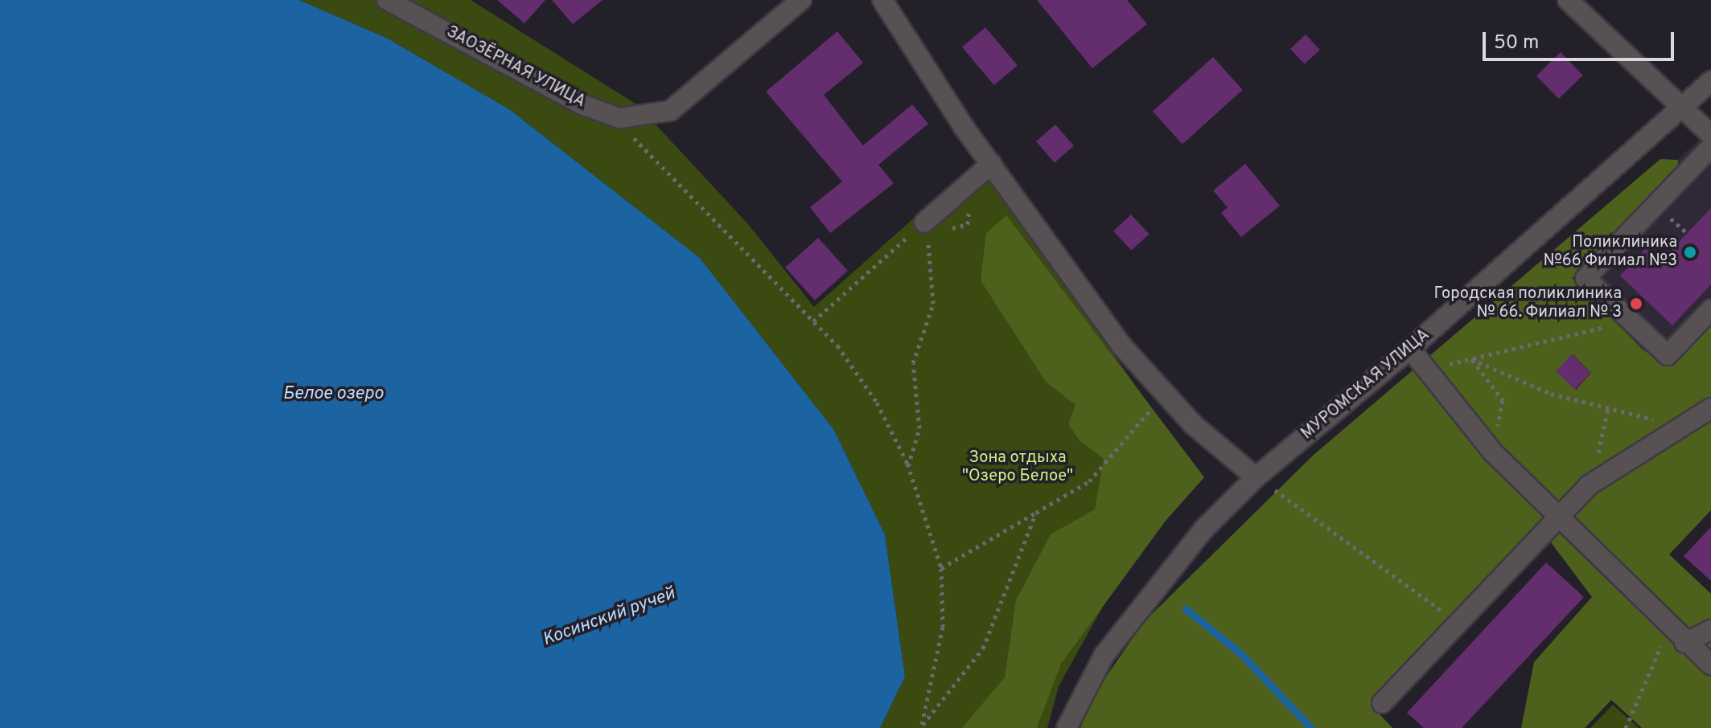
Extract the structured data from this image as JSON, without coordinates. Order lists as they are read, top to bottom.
{
  "streets": {
    "street": ["ЗАОЗЁРНАЯ УЛИЦА", "МУРОМСКАЯ УЛИЦА"]
  },
  "water": ["Белое озеро", "Косинский ручей"],
  "parks": ["Зона отдыха \"Озеро Белое\""],
  "places": ["Поликлиника №66 Филиал №3", "Городская поликлиника № 66. Филиал № 3"],
  "scale_bar": "50 m"
}
